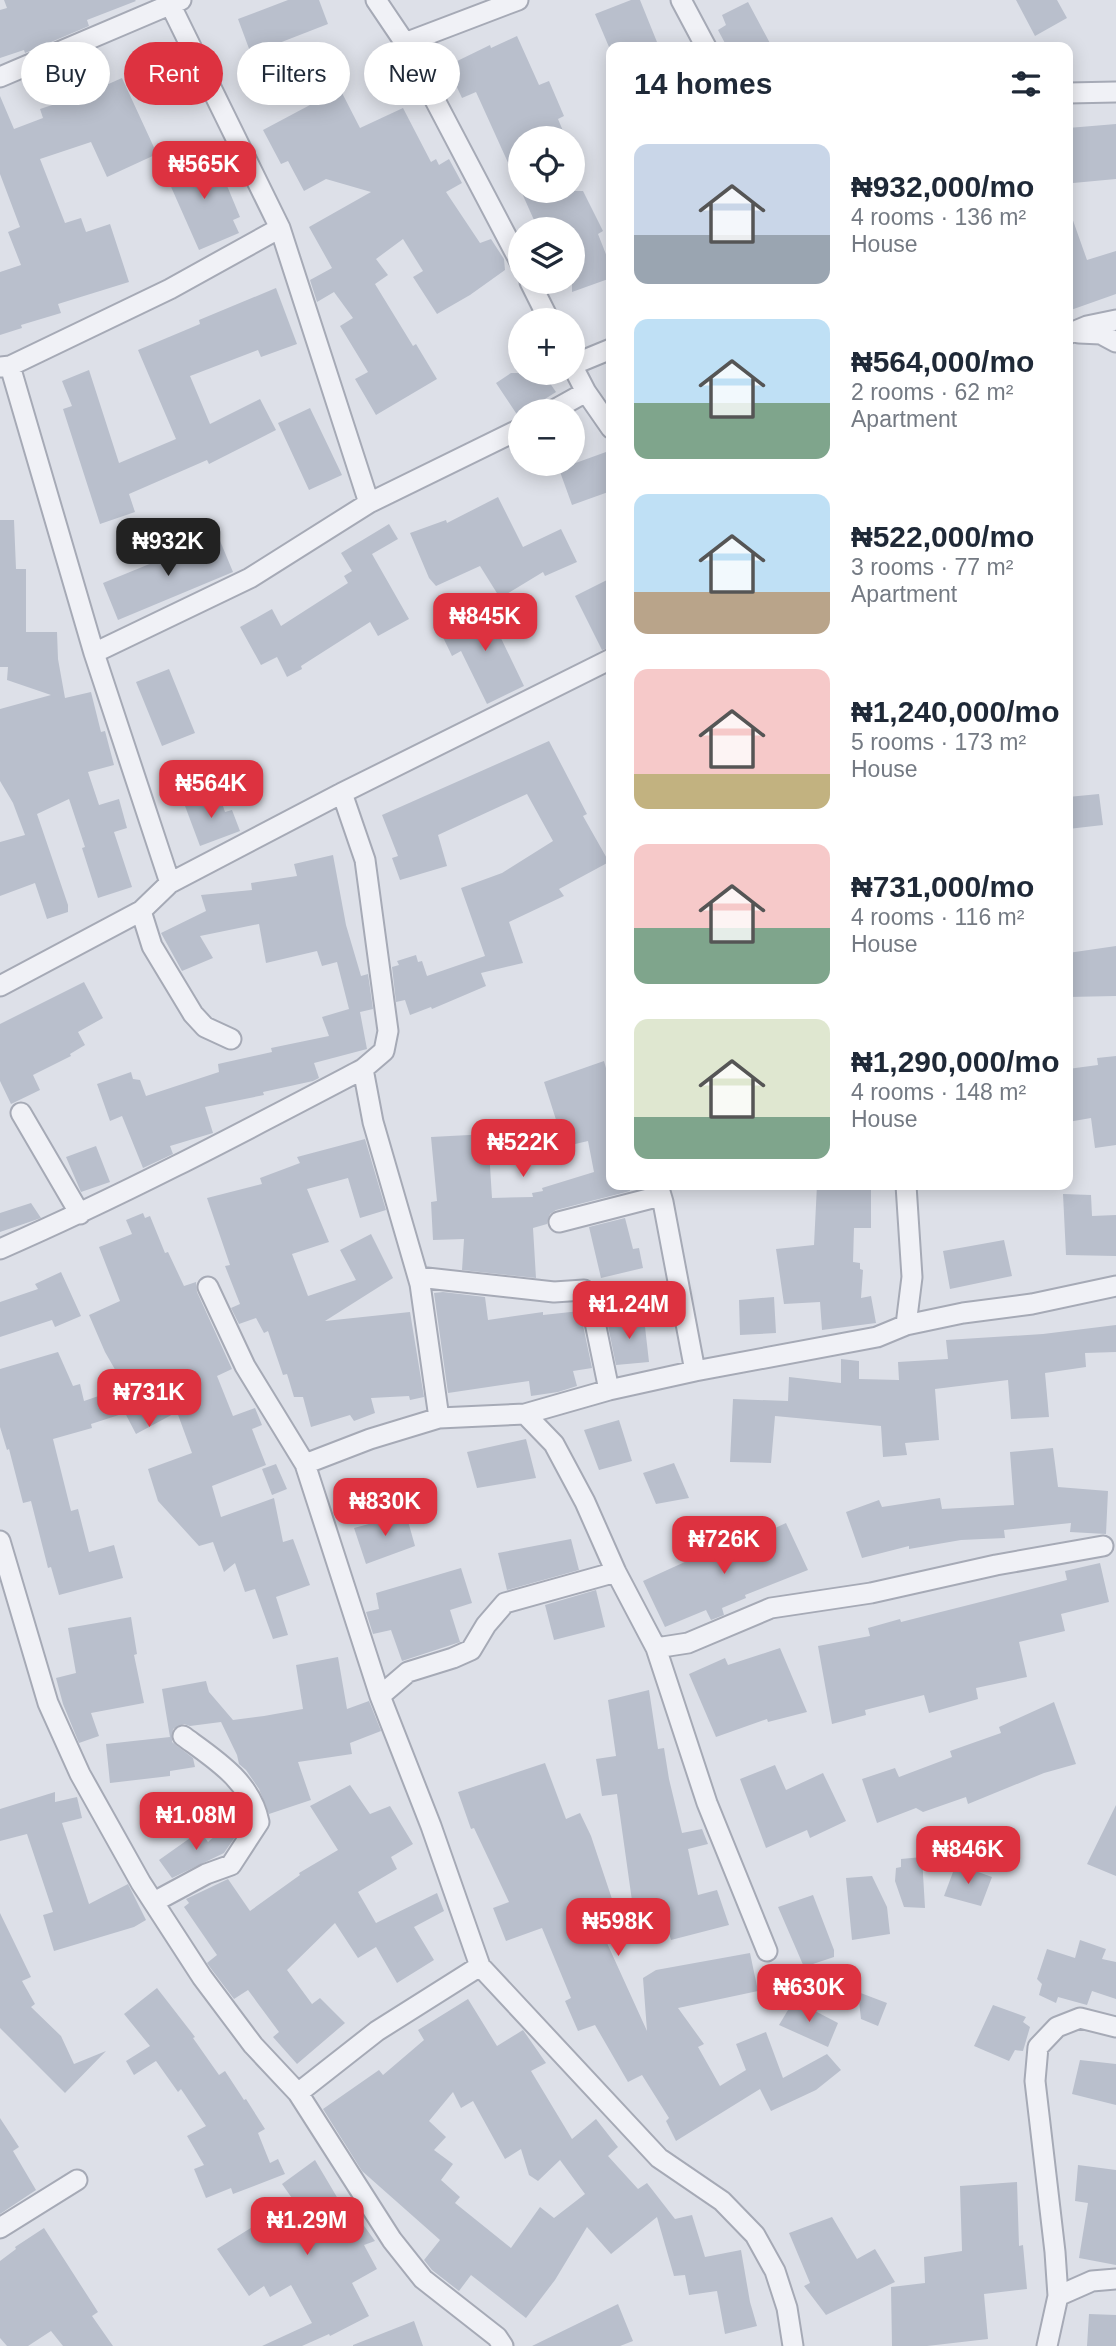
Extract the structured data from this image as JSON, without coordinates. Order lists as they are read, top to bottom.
{
  "page": {
    "chip": [
      "Buy",
      "Rent",
      "Filters",
      "New"
    ],
    "heading": "14 homes",
    "map_buttons": ["+", "−"],
    "list": [
      {
        "name": "₦932,000/mo",
        "note": "4 rooms · 136 m² · House"
      },
      {
        "name": "₦564,000/mo",
        "note": "2 rooms · 62 m² · Apartment"
      },
      {
        "name": "₦522,000/mo",
        "note": "3 rooms · 77 m² · Apartment"
      },
      {
        "name": "₦1,240,000/mo",
        "note": "5 rooms · 173 m² · House"
      },
      {
        "name": "₦731,000/mo",
        "note": "4 rooms · 116 m² · House"
      },
      {
        "name": "₦1,290,000/mo",
        "note": "4 rooms · 148 m² · House"
      }
    ],
    "price": [
      "₦565K",
      "₦932K",
      "₦845K",
      "₦564K",
      "₦522K",
      "₦1.24M",
      "₦731K",
      "₦830K",
      "₦726K",
      "₦1.08M",
      "₦846K",
      "₦598K",
      "₦630K",
      "₦1.29M"
    ]
  }
}
